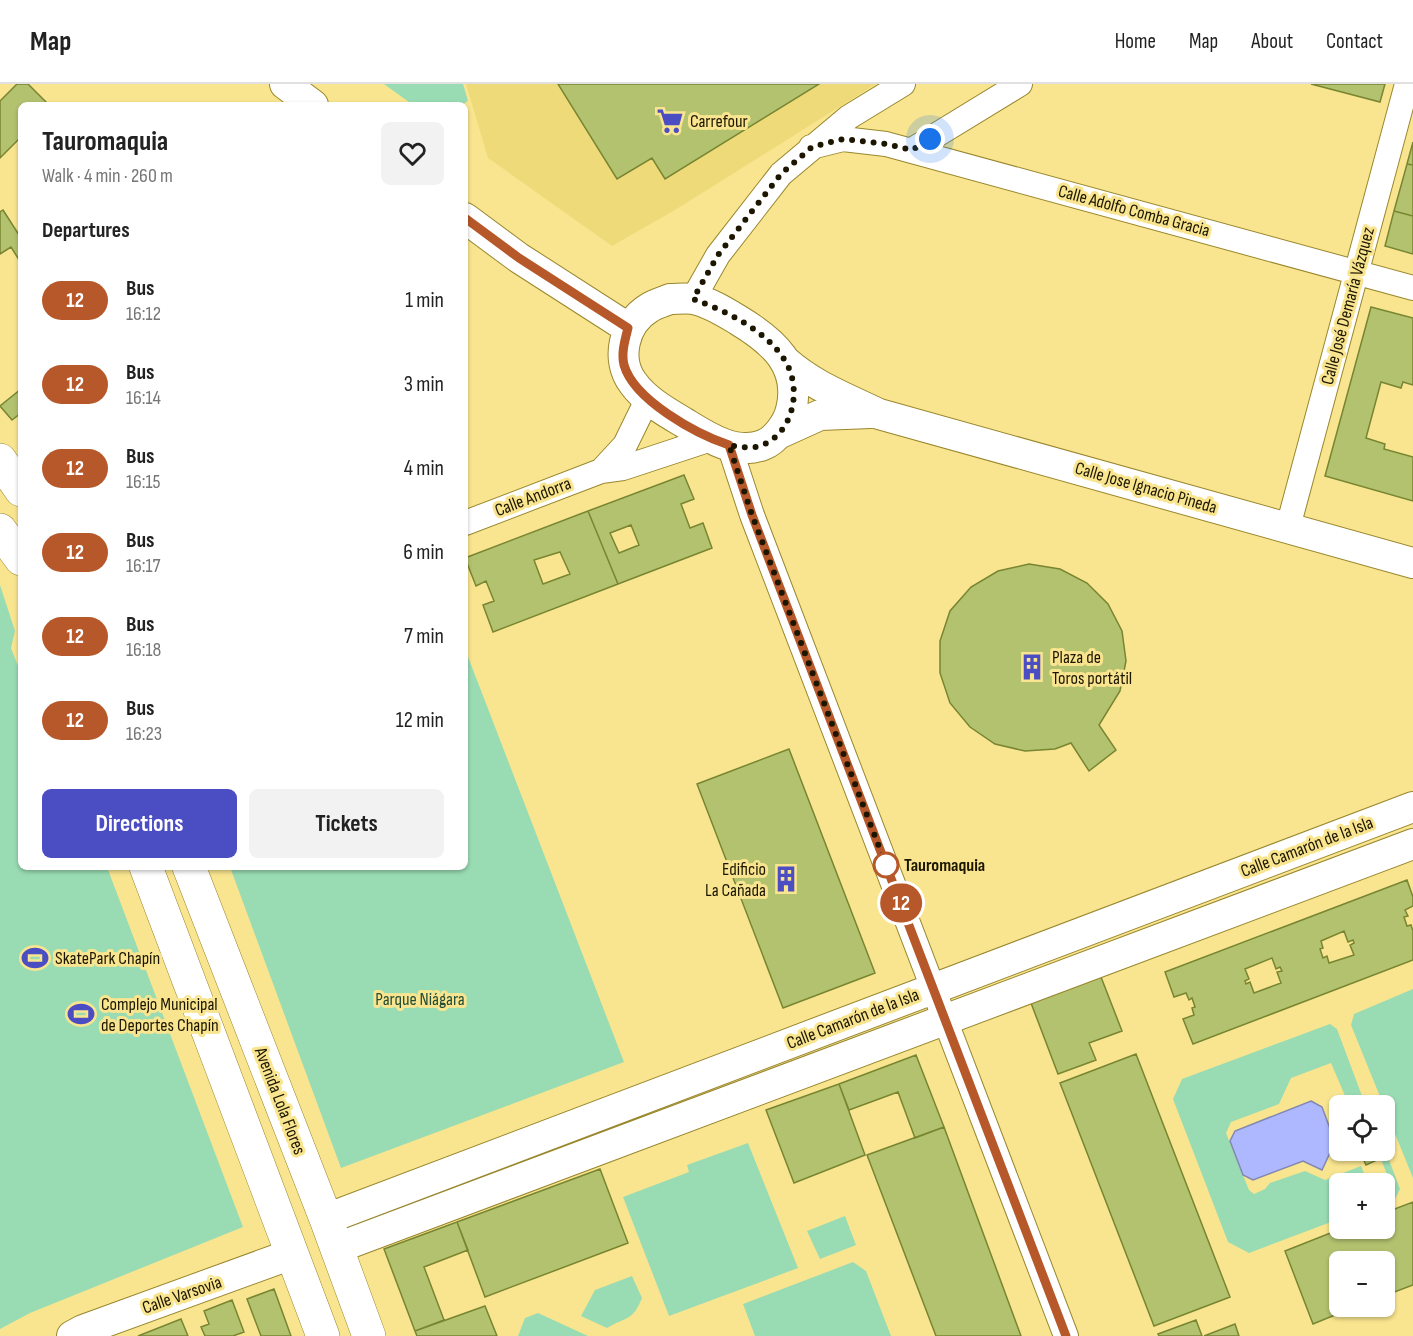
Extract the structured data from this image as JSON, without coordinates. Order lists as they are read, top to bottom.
{
  "streets": {
    "main road": ["Avenida Lola Flores"],
    "street": [
      "Calle Adolfo Comba Gracia",
      "Calle José Demaría Vázquez",
      "Calle Jose Ignacio Pineda",
      "Calle Andorra",
      "Calle Camarón de la Isla",
      "Calle Varsovia"
    ]
  },
  "crossings": [
    ["Calle Adolfo Comba Gracia", "Calle José Demaría Vázquez"],
    ["Calle Adolfo Comba Gracia", "Calle Jose Ignacio Pineda"],
    ["Calle Adolfo Comba Gracia", "Calle Andorra"],
    ["Calle José Demaría Vázquez", "Calle Jose Ignacio Pineda"],
    ["Calle Jose Ignacio Pineda", "Calle Andorra"],
    ["Calle Camarón de la Isla", "Avenida Lola Flores"]
  ],
  "parks": ["Parque Niágara"],
  "places": {
    "supermarket": ["Carrefour"],
    "building": ["Plaza de Toros portátil", "Edificio La Cañada"],
    "other": ["Tauromaquia"],
    "sports": ["SkatePark Chapín", "Complejo Municipal de Deportes Chapín"]
  },
  "lines": ["bus line 12"],
  "page": {
    "header": "Map",
    "nav": [
      "Home",
      "Map",
      "About",
      "Contact"
    ],
    "on_map": "12",
    "heading": [
      ["Tauromaquia", "Walk · 4 min · 260 m"],
      "Departures"
    ],
    "list": [
      {
        "mark": "12",
        "name": "Bus",
        "note": "16:12",
        "value": "1 min"
      },
      {
        "mark": "12",
        "name": "Bus",
        "note": "16:14",
        "value": "3 min"
      },
      {
        "mark": "12",
        "name": "Bus",
        "note": "16:15",
        "value": "4 min"
      },
      {
        "mark": "12",
        "name": "Bus",
        "note": "16:17",
        "value": "6 min"
      },
      {
        "mark": "12",
        "name": "Bus",
        "note": "16:18",
        "value": "7 min"
      },
      {
        "mark": "12",
        "name": "Bus",
        "note": "16:23",
        "value": "12 min"
      }
    ],
    "buttons": ["Directions", "Tickets"],
    "map_buttons": ["+", "−"]
  }
}
